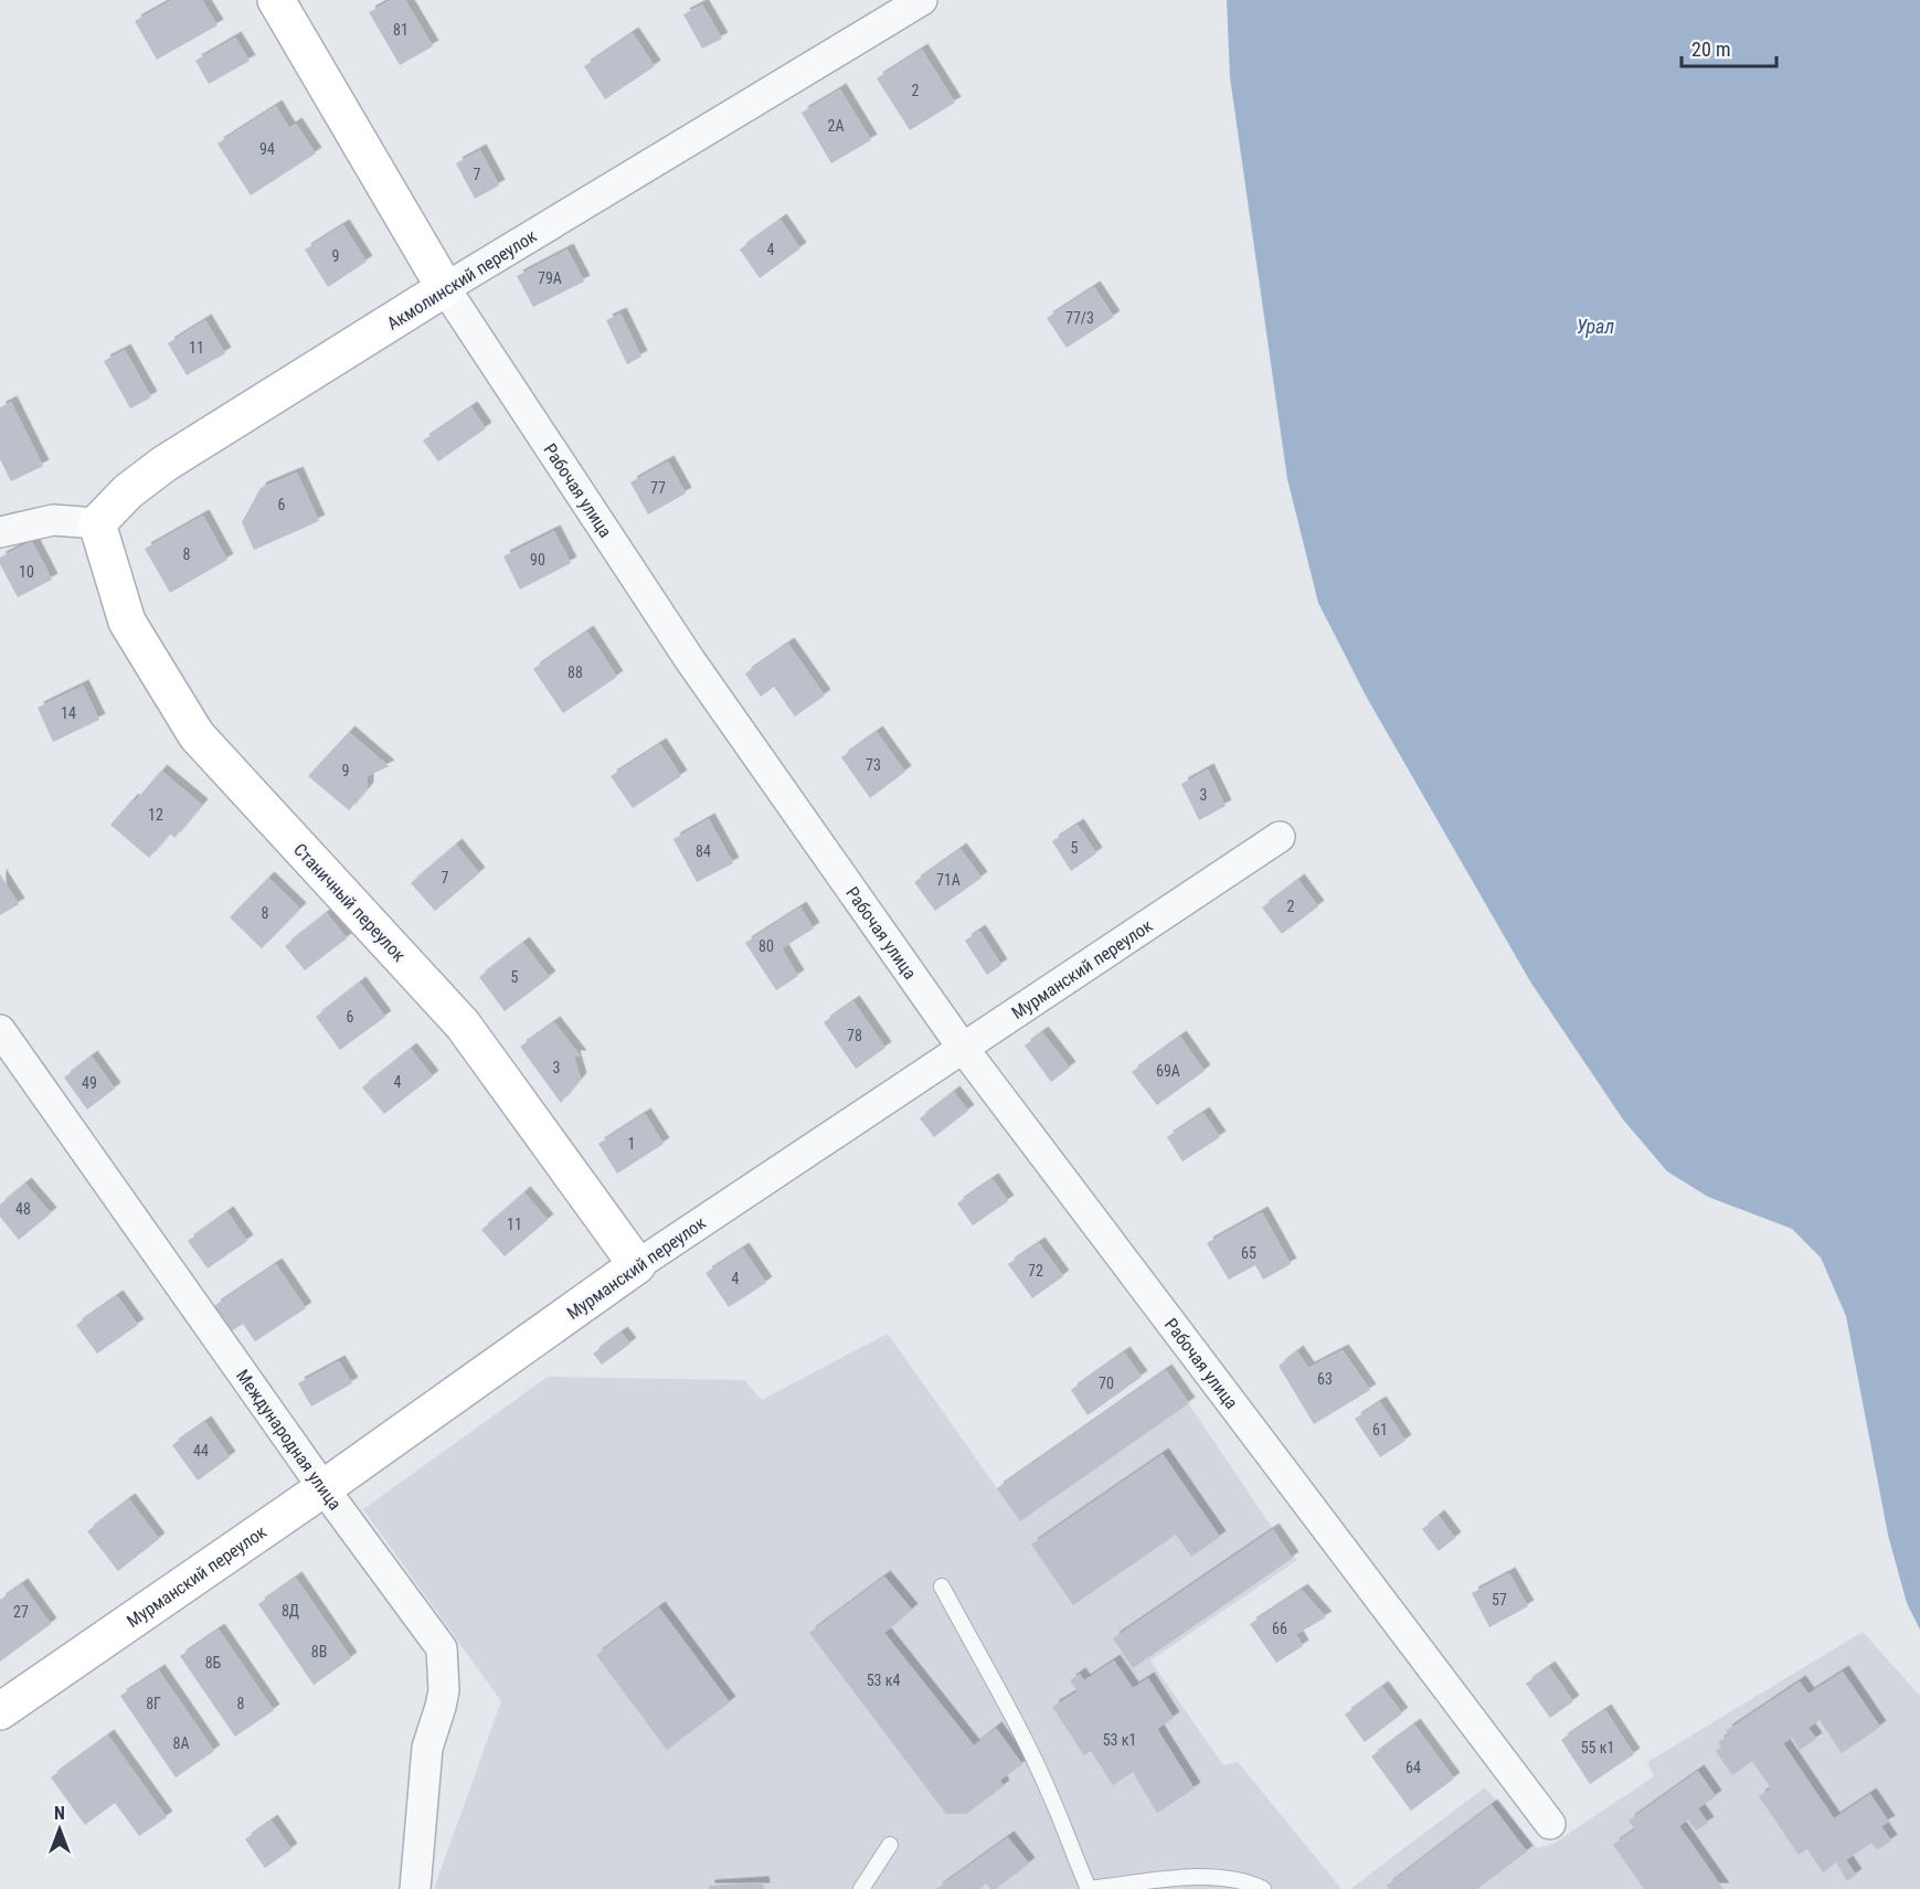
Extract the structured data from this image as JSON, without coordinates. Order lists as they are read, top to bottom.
{
  "streets": {
    "street": [
      "Акмолинский переулок",
      "Рабочая улица",
      "Станичный переулок",
      "Мурманский переулок",
      "Международная улица"
    ]
  },
  "crossings": [
    ["Акмолинский переулок", "Рабочая улица"],
    ["Акмолинский переулок", "Станичный переулок"],
    ["Рабочая улица", "Мурманский переулок"],
    ["Станичный переулок", "Мурманский переулок"],
    ["Мурманский переулок", "Международная улица"]
  ],
  "water": ["Урал"],
  "house_numbers": [
    "81",
    "2",
    "2А",
    "94",
    "7",
    "4",
    "9",
    "79А",
    "77/3",
    "11",
    "77",
    "6",
    "8",
    "90",
    "10",
    "88",
    "14",
    "73",
    "9",
    "3",
    "12",
    "5",
    "84",
    "7",
    "71А",
    "2",
    "8",
    "80",
    "5",
    "6",
    "78",
    "3",
    "69А",
    "4",
    "49",
    "1",
    "48",
    "11",
    "65",
    "72",
    "4",
    "63",
    "70",
    "61",
    "44",
    "57",
    "8Д",
    "27",
    "66",
    "8В",
    "8Б",
    "53 к4",
    "8Г",
    "8",
    "53 к1",
    "8А",
    "55 к1",
    "64"
  ],
  "scale_bar": "20 m",
  "north": "top"
}
